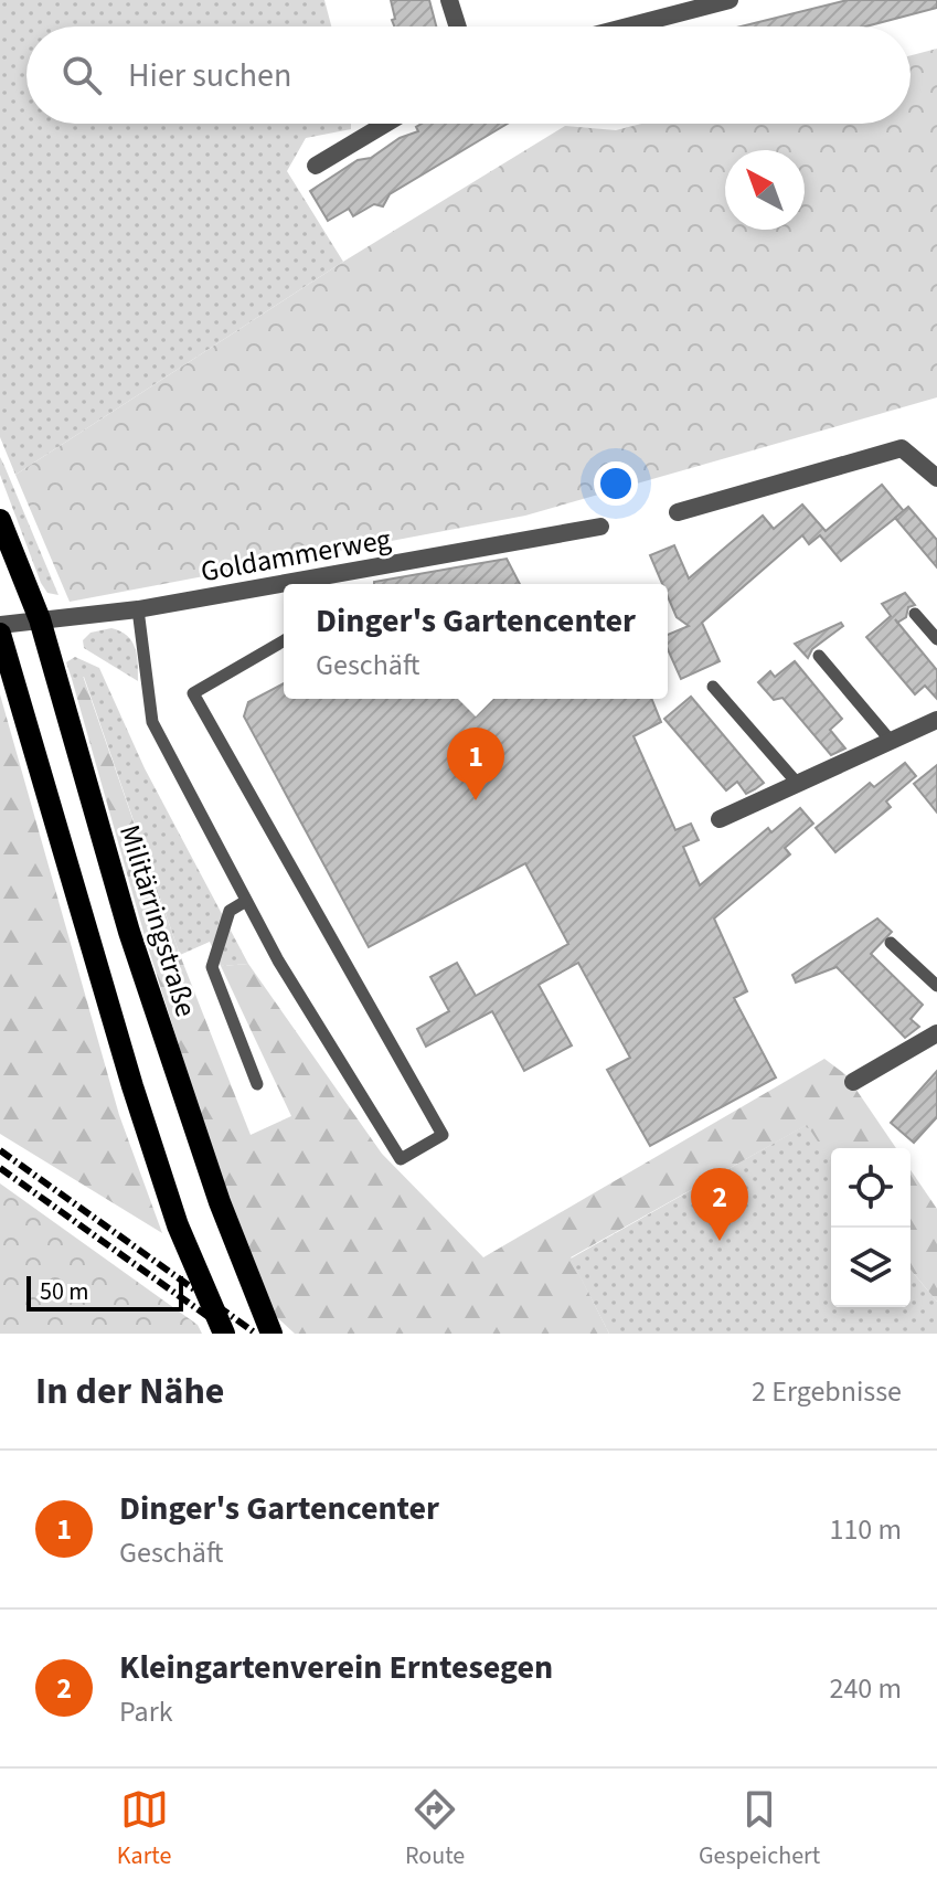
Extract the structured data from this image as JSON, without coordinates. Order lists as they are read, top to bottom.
{
  "streets": {
    "main road": ["Militärringstraße"],
    "street": ["Goldammerweg"]
  },
  "crossings": [
    ["Goldammerweg", "Militärringstraße"]
  ],
  "scale_bar": "50 m",
  "north": "top left",
  "page": {
    "search": "Hier suchen",
    "popup": ["Dinger's Gartencenter", "Geschäft"],
    "pins": ["1", "2"],
    "scale": "50 m",
    "heading": ["In der Nähe", "2 Ergebnisse"],
    "list": [
      {
        "mark": "1",
        "name": "Dinger's Gartencenter",
        "note": "Geschäft",
        "value": "110 m"
      },
      {
        "mark": "2",
        "name": "Kleingartenverein Erntesegen",
        "note": "Park",
        "value": "240 m"
      }
    ],
    "nav": ["Karte", "Route", "Gespeichert"]
  }
}
